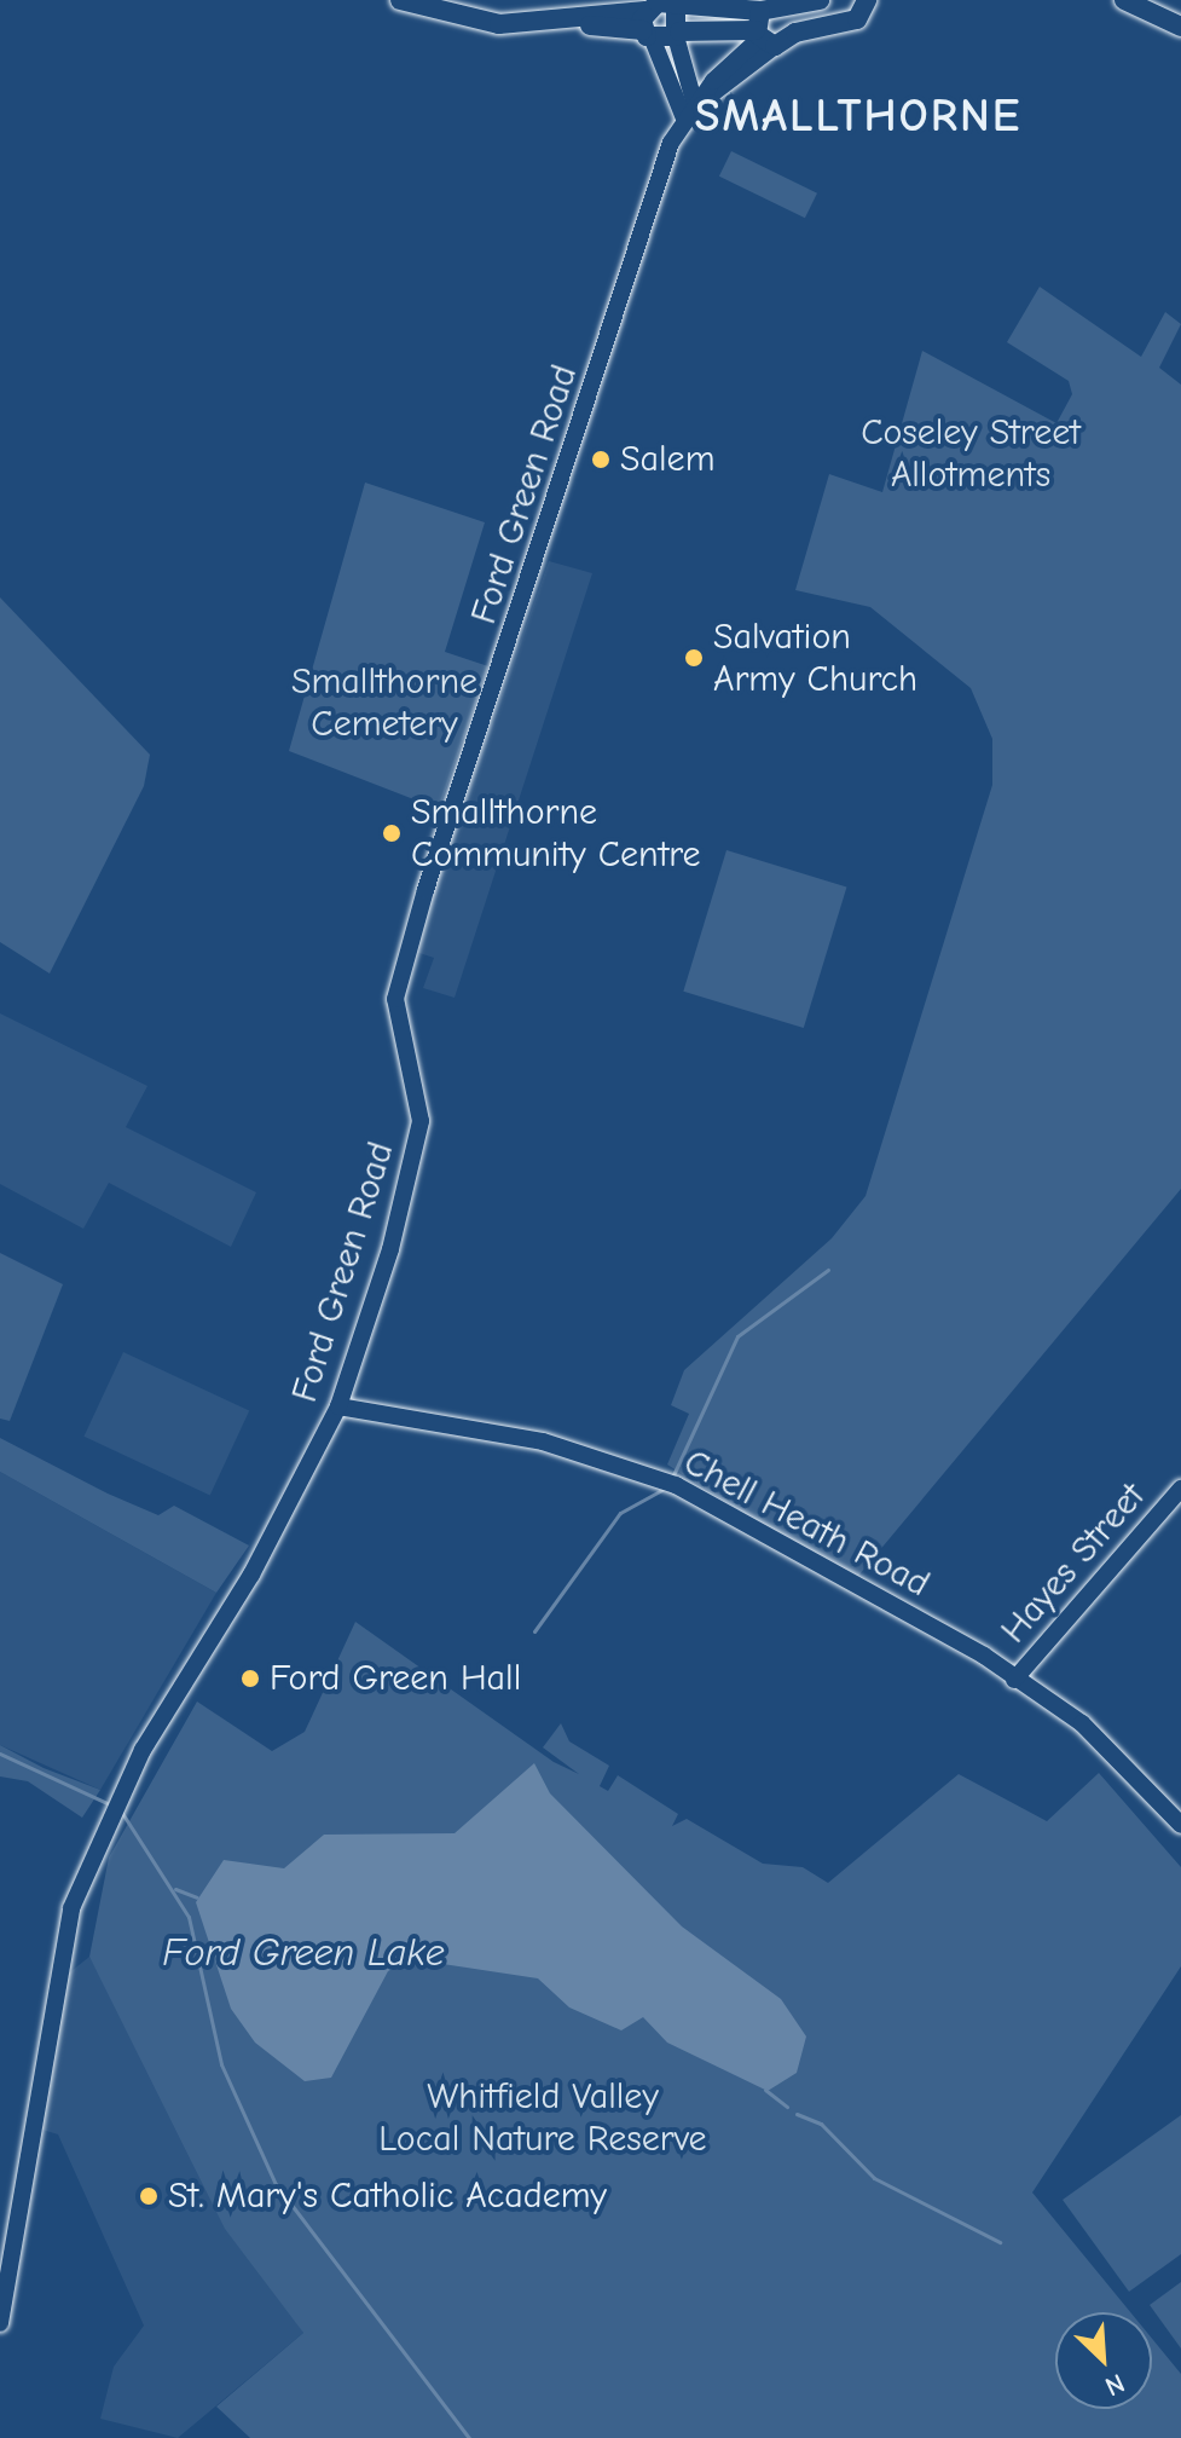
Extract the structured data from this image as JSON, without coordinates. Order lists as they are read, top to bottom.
{
  "streets": {
    "main road": ["Ford Green Road", "Chell Heath Road", "Hayes Street"]
  },
  "crossings": [
    ["Ford Green Road", "Chell Heath Road"],
    ["Chell Heath Road", "Hayes Street"]
  ],
  "districts": ["SMALLTHORNE"],
  "water": ["Ford Green Lake"],
  "parks": ["Coseley Street Allotments", "Smallthorne Cemetery", "Whitfield Valley Local Nature Reserve"],
  "places": [
    "Salem",
    "Salvation Army Church",
    "Smallthorne Community Centre",
    "Ford Green Hall",
    "St. Mary's Catholic Academy"
  ],
  "north": "bottom right"
}
